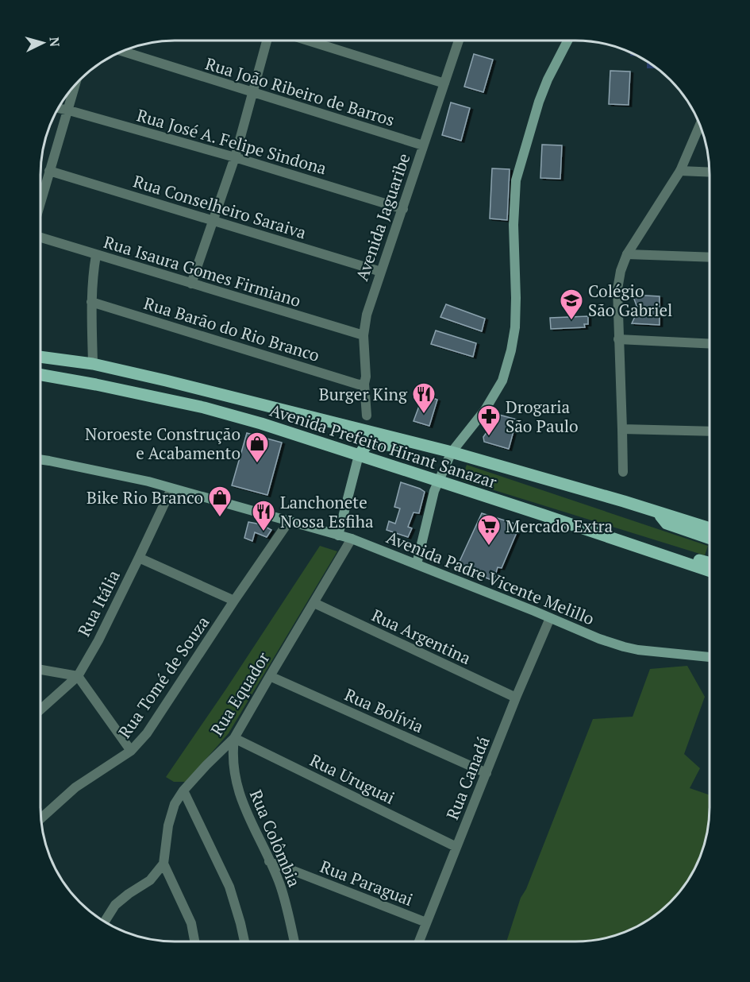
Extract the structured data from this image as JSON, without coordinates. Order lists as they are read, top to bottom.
{
  "streets": {
    "main road": ["Avenida Prefeito Hirant Sanazar", "Avenida Padre Vicente Melillo"],
    "street": [
      "Rua João Ribeiro de Barros",
      "Rua José A. Felipe Sindona",
      "Rua Conselheiro Saraiva",
      "Avenida Jaguaribe",
      "Rua Isaura Gomes Firmiano",
      "Rua Barão do Rio Branco",
      "Rua Itália",
      "Rua Argentina",
      "Rua Tomé de Souza",
      "Rua Equador",
      "Rua Bolívia",
      "Rua Canadá",
      "Rua Uruguai",
      "Rua Colômbia",
      "Rua Paraguai"
    ]
  },
  "crossings": [
    ["Rua João Ribeiro de Barros", "Avenida Jaguaribe"],
    ["Rua José A. Felipe Sindona", "Avenida Jaguaribe"],
    ["Rua Conselheiro Saraiva", "Avenida Jaguaribe"],
    ["Avenida Jaguaribe", "Rua Isaura Gomes Firmiano"],
    ["Avenida Jaguaribe", "Rua Barão do Rio Branco"],
    ["Avenida Padre Vicente Melillo", "Rua Itália"],
    ["Avenida Padre Vicente Melillo", "Rua Tomé de Souza"],
    ["Avenida Padre Vicente Melillo", "Rua Equador"],
    ["Avenida Padre Vicente Melillo", "Rua Canadá"],
    ["Rua Argentina", "Rua Equador"],
    ["Rua Argentina", "Rua Canadá"],
    ["Rua Equador", "Rua Bolívia"],
    ["Rua Equador", "Rua Uruguai"],
    ["Rua Equador", "Rua Colômbia"],
    ["Rua Bolívia", "Rua Canadá"],
    ["Rua Canadá", "Rua Uruguai"],
    ["Rua Canadá", "Rua Paraguai"],
    ["Rua Uruguai", "Rua Colômbia"],
    ["Rua Colômbia", "Rua Paraguai"]
  ],
  "places": {
    "school or university": ["Colégio São Gabriel"],
    "restaurant": ["Burger King", "Lanchonete Nossa Esfiha"],
    "pharmacy": ["Drogaria São Paulo"],
    "shop": ["Noroeste Construção e Acabamento", "Bike Rio Branco"],
    "supermarket": ["Mercado Extra"]
  },
  "north": "right"
}
